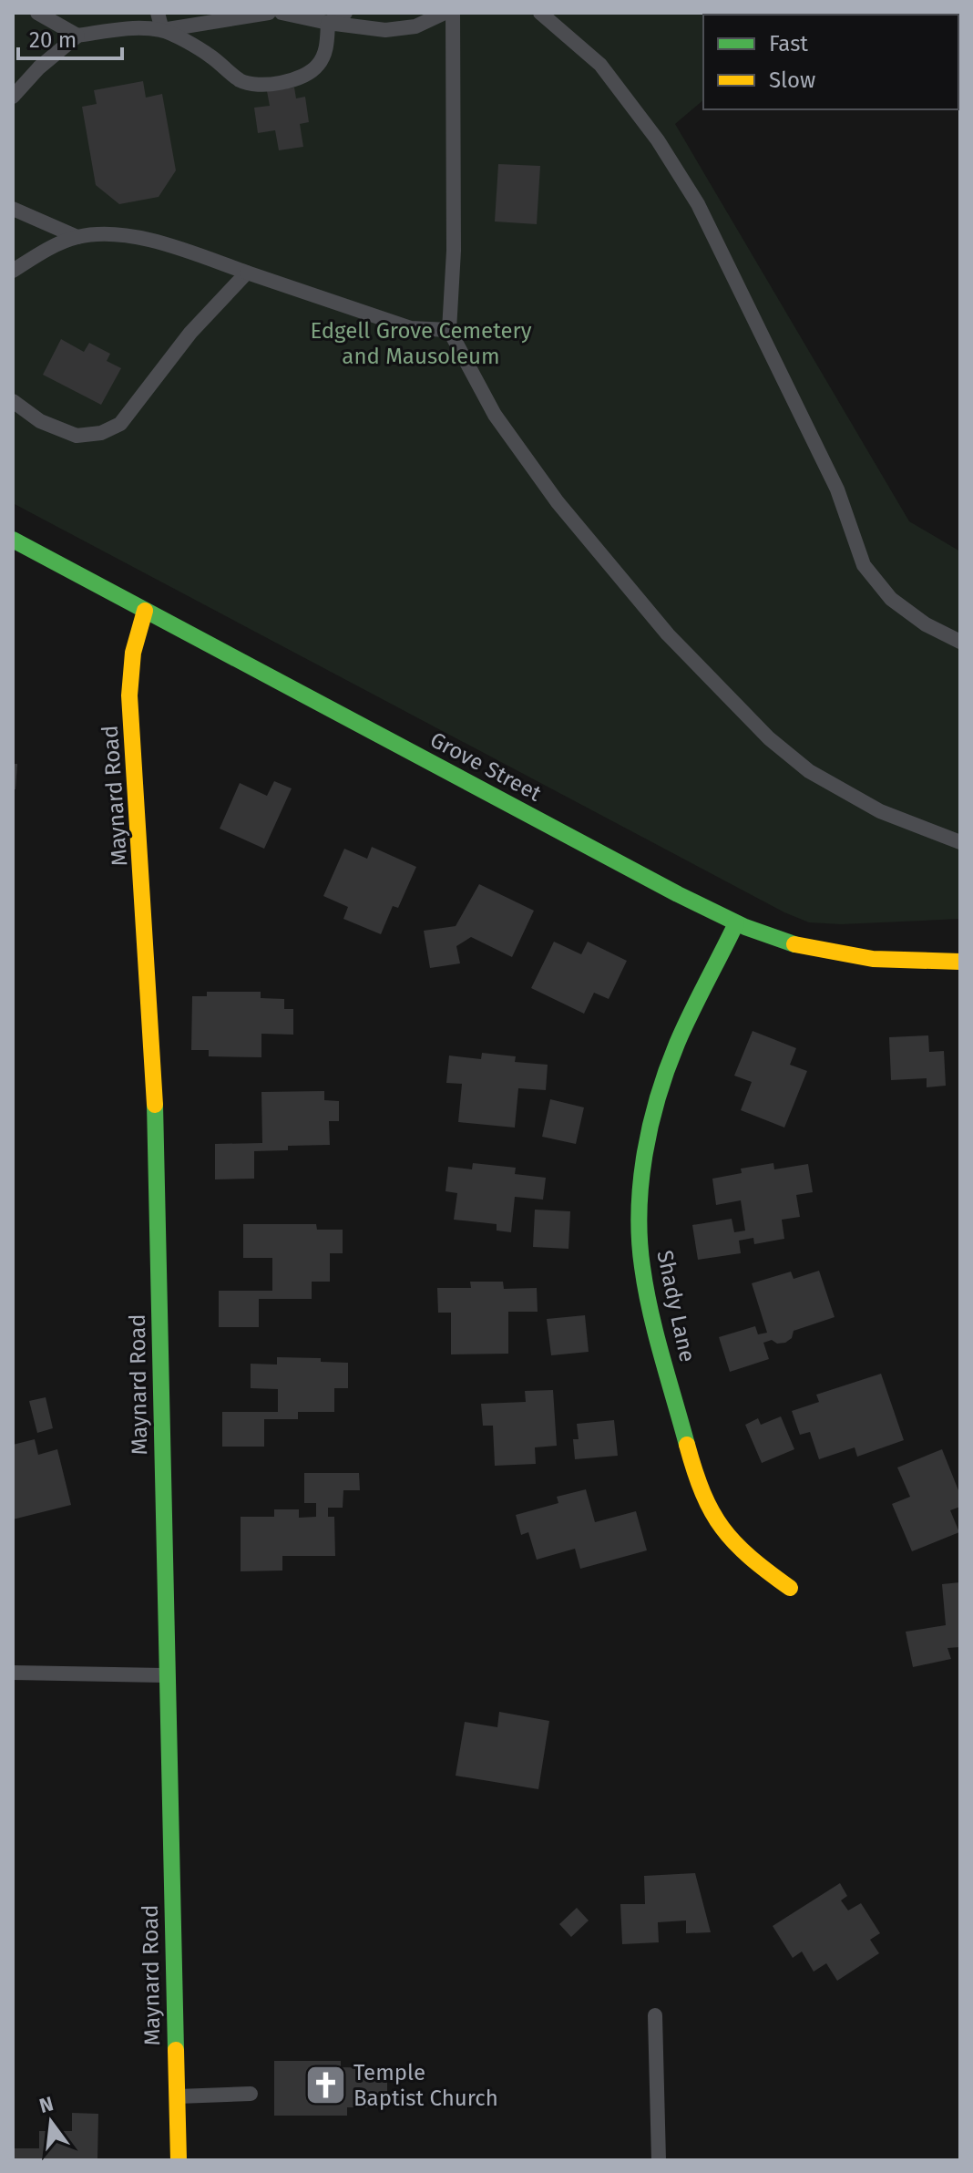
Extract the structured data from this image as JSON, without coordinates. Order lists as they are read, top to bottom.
{
  "streets": {
    "street": ["Grove Street", "Maynard Road", "Shady Lane"]
  },
  "crossings": [
    ["Grove Street", "Maynard Road"],
    ["Grove Street", "Shady Lane"]
  ],
  "parks": ["Edgell Grove Cemetery and Mausoleum"],
  "places": {
    "church": ["Temple Baptist Church"]
  },
  "legend": ["Fast", "Slow"],
  "scale_bar": "20 m",
  "north": "top"
}
